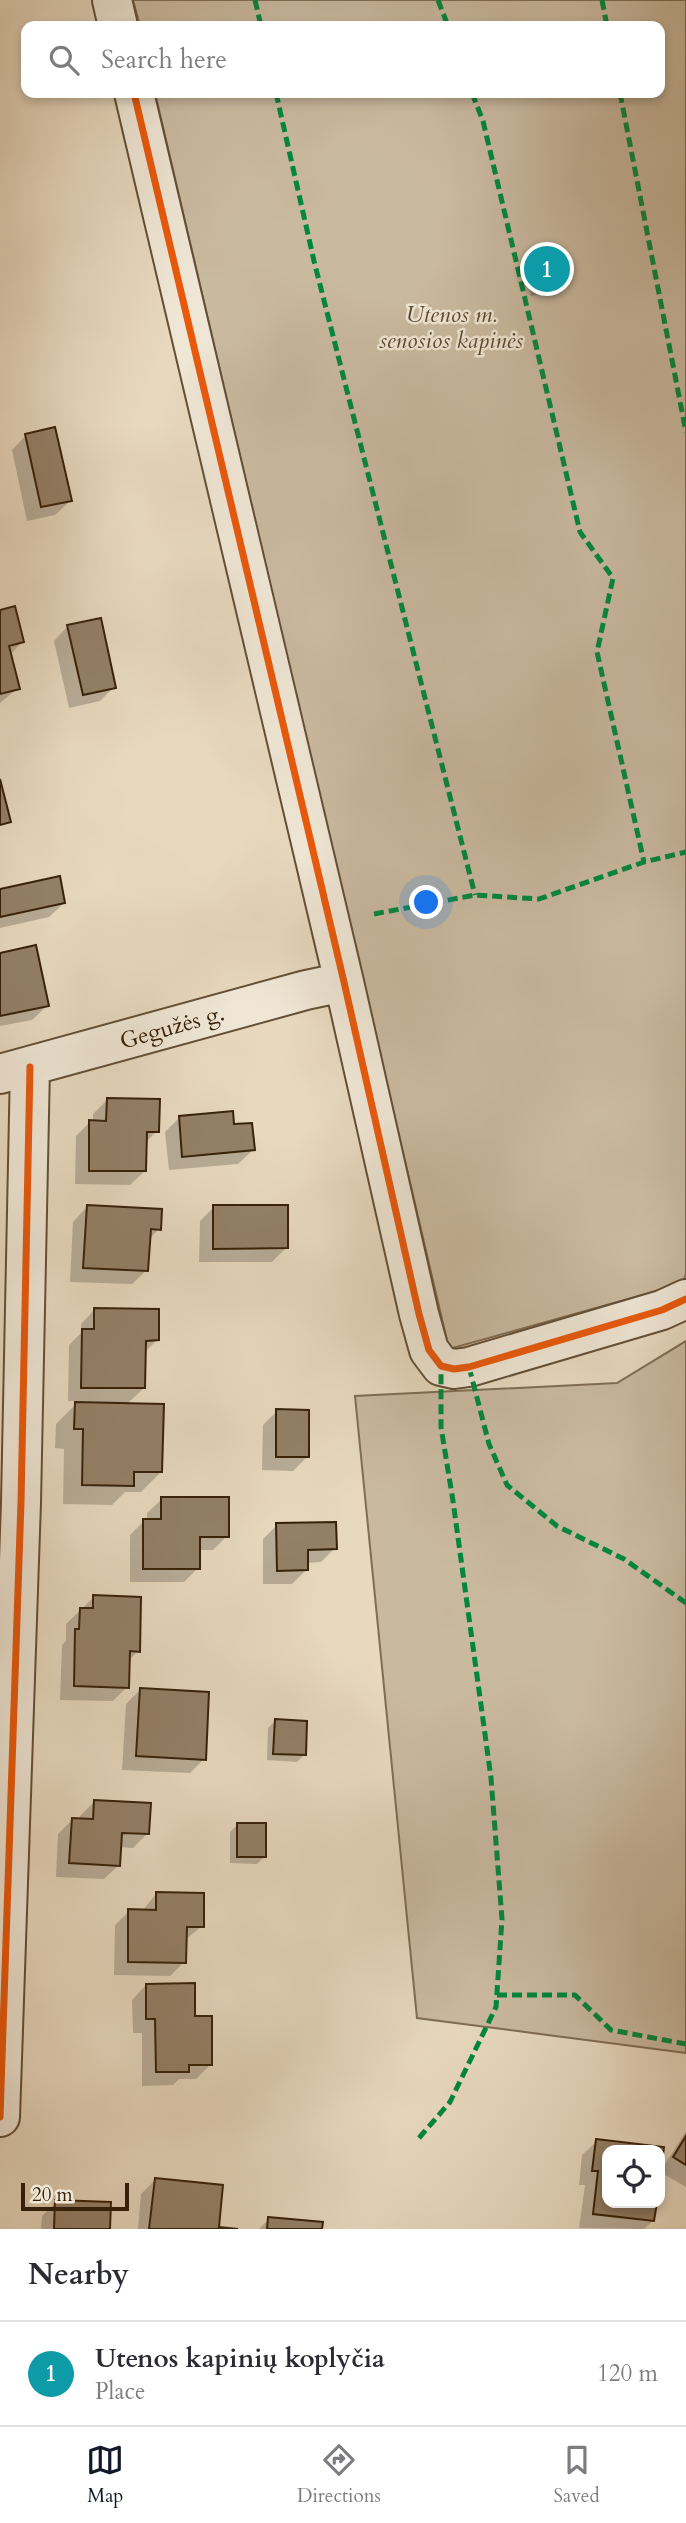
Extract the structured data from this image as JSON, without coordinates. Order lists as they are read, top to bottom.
{
  "streets": {
    "street": ["Gegužės g."]
  },
  "parks": ["Utenos m. senosios kapinės"],
  "scale_bar": "20 m",
  "page": {
    "search": "Search here",
    "pins": "1",
    "scale": "20 m",
    "heading": "Nearby",
    "list": [
      {
        "mark": "1",
        "name": "Utenos kapinių koplyčia",
        "note": "Place",
        "value": "120 m"
      }
    ],
    "nav": ["Map", "Directions", "Saved"]
  }
}
